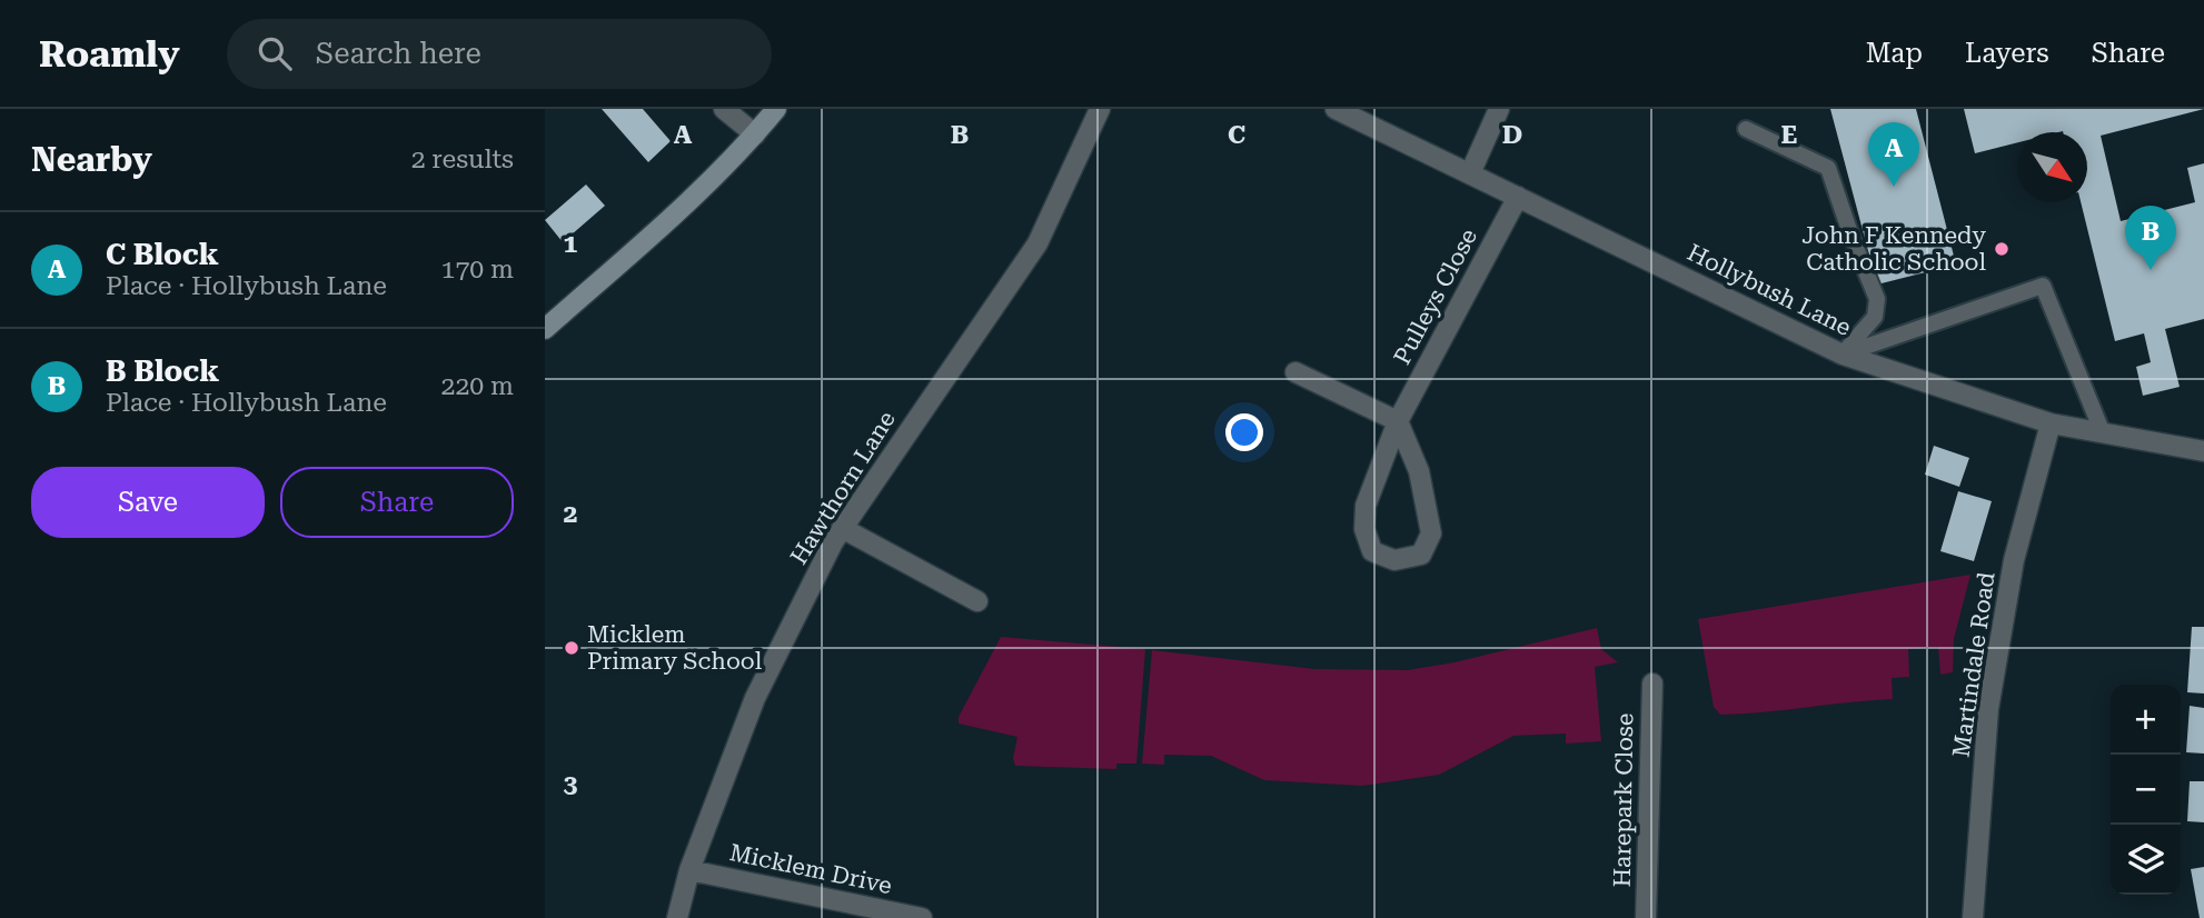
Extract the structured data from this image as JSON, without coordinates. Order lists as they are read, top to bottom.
{
  "streets": {
    "street": [
      "Hollybush Lane",
      "Pulleys Close",
      "Hawthorn Lane",
      "Martindale Road",
      "Harepark Close",
      "Micklem Drive"
    ]
  },
  "crossings": [
    ["Hollybush Lane", "Pulleys Close"],
    ["Hollybush Lane", "Martindale Road"],
    ["Hawthorn Lane", "Micklem Drive"]
  ],
  "places": ["John F Kennedy Catholic School", "Micklem Primary School"],
  "north": "bottom right",
  "page": {
    "header": "Roamly",
    "search": "Search here",
    "nav": ["Map", "Layers", "Share"],
    "heading": ["Nearby", "2 results"],
    "pins": ["A", "B"],
    "list": [
      {
        "mark": "A",
        "name": "C Block",
        "note": "Place · Hollybush Lane",
        "value": "170 m"
      },
      {
        "mark": "B",
        "name": "B Block",
        "note": "Place · Hollybush Lane",
        "value": "220 m"
      }
    ],
    "buttons": ["Save", "Share"],
    "map_buttons": ["+", "−"]
  },
  "grid": {
    "columns": [
      "A",
      "B",
      "C",
      "D",
      "E"
    ],
    "rows": ["1", "2", "3"]
  }
}
